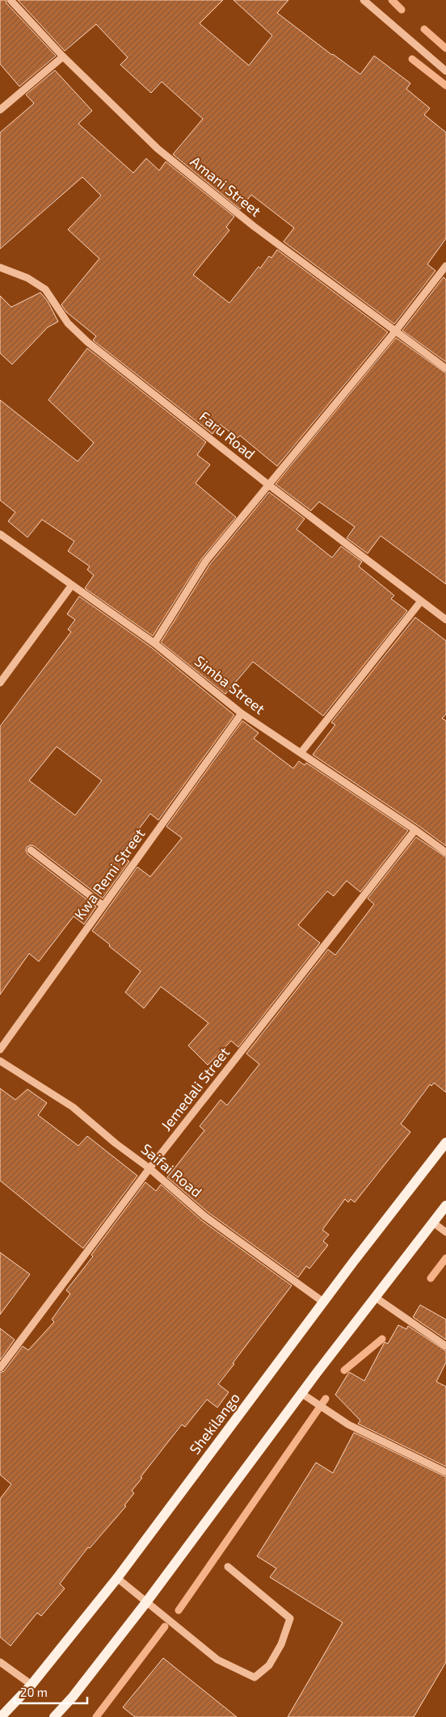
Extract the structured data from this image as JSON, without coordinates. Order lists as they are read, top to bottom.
{
  "streets": {
    "main road": ["Shekilango"],
    "street": [
      "Amani Street",
      "Faru Road",
      "Simba Street",
      "Kwa Remi Street",
      "Jemedali Street",
      "Saifai Road"
    ]
  },
  "crossings": [
    ["Simba Street", "Kwa Remi Street"],
    ["Simba Street", "Jemedali Street"],
    ["Jemedali Street", "Saifai Road"],
    ["Saifai Road", "Shekilango"]
  ],
  "scale_bar": "20 m"
}
